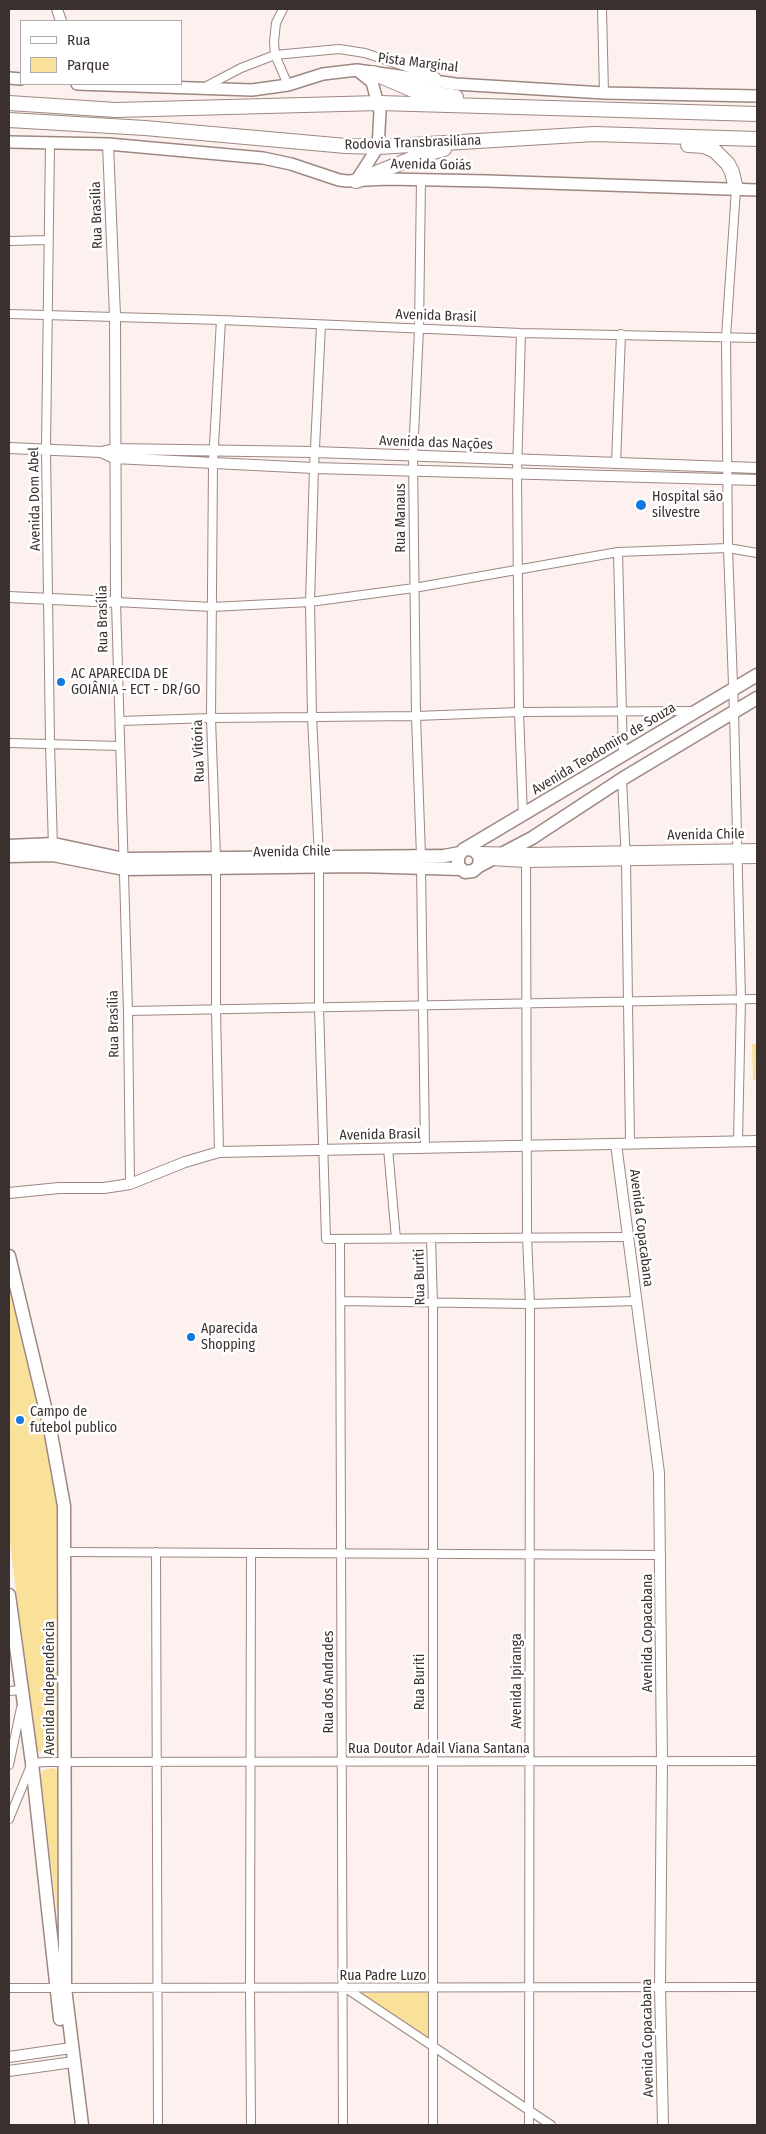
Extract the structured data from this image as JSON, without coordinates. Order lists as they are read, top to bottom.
{
  "streets": {
    "highway": ["Rodovia Transbrasiliana"],
    "main road": [
      "Pista Marginal",
      "Avenida Goiás",
      "Avenida Teodomiro de Souza",
      "Avenida Chile",
      "Avenida Independência"
    ],
    "street": [
      "Rua Brasília",
      "Avenida Brasil",
      "Avenida das Nações",
      "Avenida Dom Abel",
      "Rua Manaus",
      "Rua Vitória",
      "Avenida Copacabana",
      "Rua Buriti",
      "Avenida Ipiranga",
      "Rua dos Andrades",
      "Rua Doutor Adail Viana Santana",
      "Rua Padre Luzo"
    ]
  },
  "crossings": [
    ["Avenida Goiás", "Rua Brasília"],
    ["Avenida Goiás", "Avenida Dom Abel"],
    ["Avenida Goiás", "Rua Manaus"],
    ["Rua Brasília", "Avenida Brasil"],
    ["Rua Brasília", "Avenida das Nações"],
    ["Rua Brasília", "Avenida Chile"],
    ["Avenida Brasil", "Avenida Dom Abel"],
    ["Avenida Brasil", "Rua Manaus"],
    ["Avenida Brasil", "Rua Vitória"],
    ["Avenida Brasil", "Avenida Copacabana"],
    ["Avenida Brasil", "Avenida Ipiranga"],
    ["Avenida das Nações", "Rua Manaus"],
    ["Avenida das Nações", "Rua Vitória"],
    ["Avenida Dom Abel", "Avenida Chile"],
    ["Rua Manaus", "Avenida Chile"],
    ["Avenida Teodomiro de Souza", "Avenida Chile"],
    ["Rua Vitória", "Avenida Chile"],
    ["Avenida Chile", "Avenida Ipiranga"],
    ["Avenida Copacabana", "Rua Doutor Adail Viana Santana"],
    ["Avenida Copacabana", "Rua Padre Luzo"],
    ["Rua Buriti", "Rua Doutor Adail Viana Santana"],
    ["Rua Buriti", "Rua Padre Luzo"],
    ["Avenida Ipiranga", "Rua Doutor Adail Viana Santana"],
    ["Avenida Ipiranga", "Rua Padre Luzo"],
    ["Rua dos Andrades", "Rua Doutor Adail Viana Santana"],
    ["Rua dos Andrades", "Rua Padre Luzo"],
    ["Avenida Independência", "Rua Doutor Adail Viana Santana"],
    ["Avenida Independência", "Rua Padre Luzo"]
  ],
  "places": [
    "Hospital são silvestre",
    "AC APARECIDA DE GOIÂNIA - ECT - DR/GO",
    "Aparecida Shopping",
    "Campo de futebol publico"
  ],
  "legend": ["Rua", "Parque"]
}
